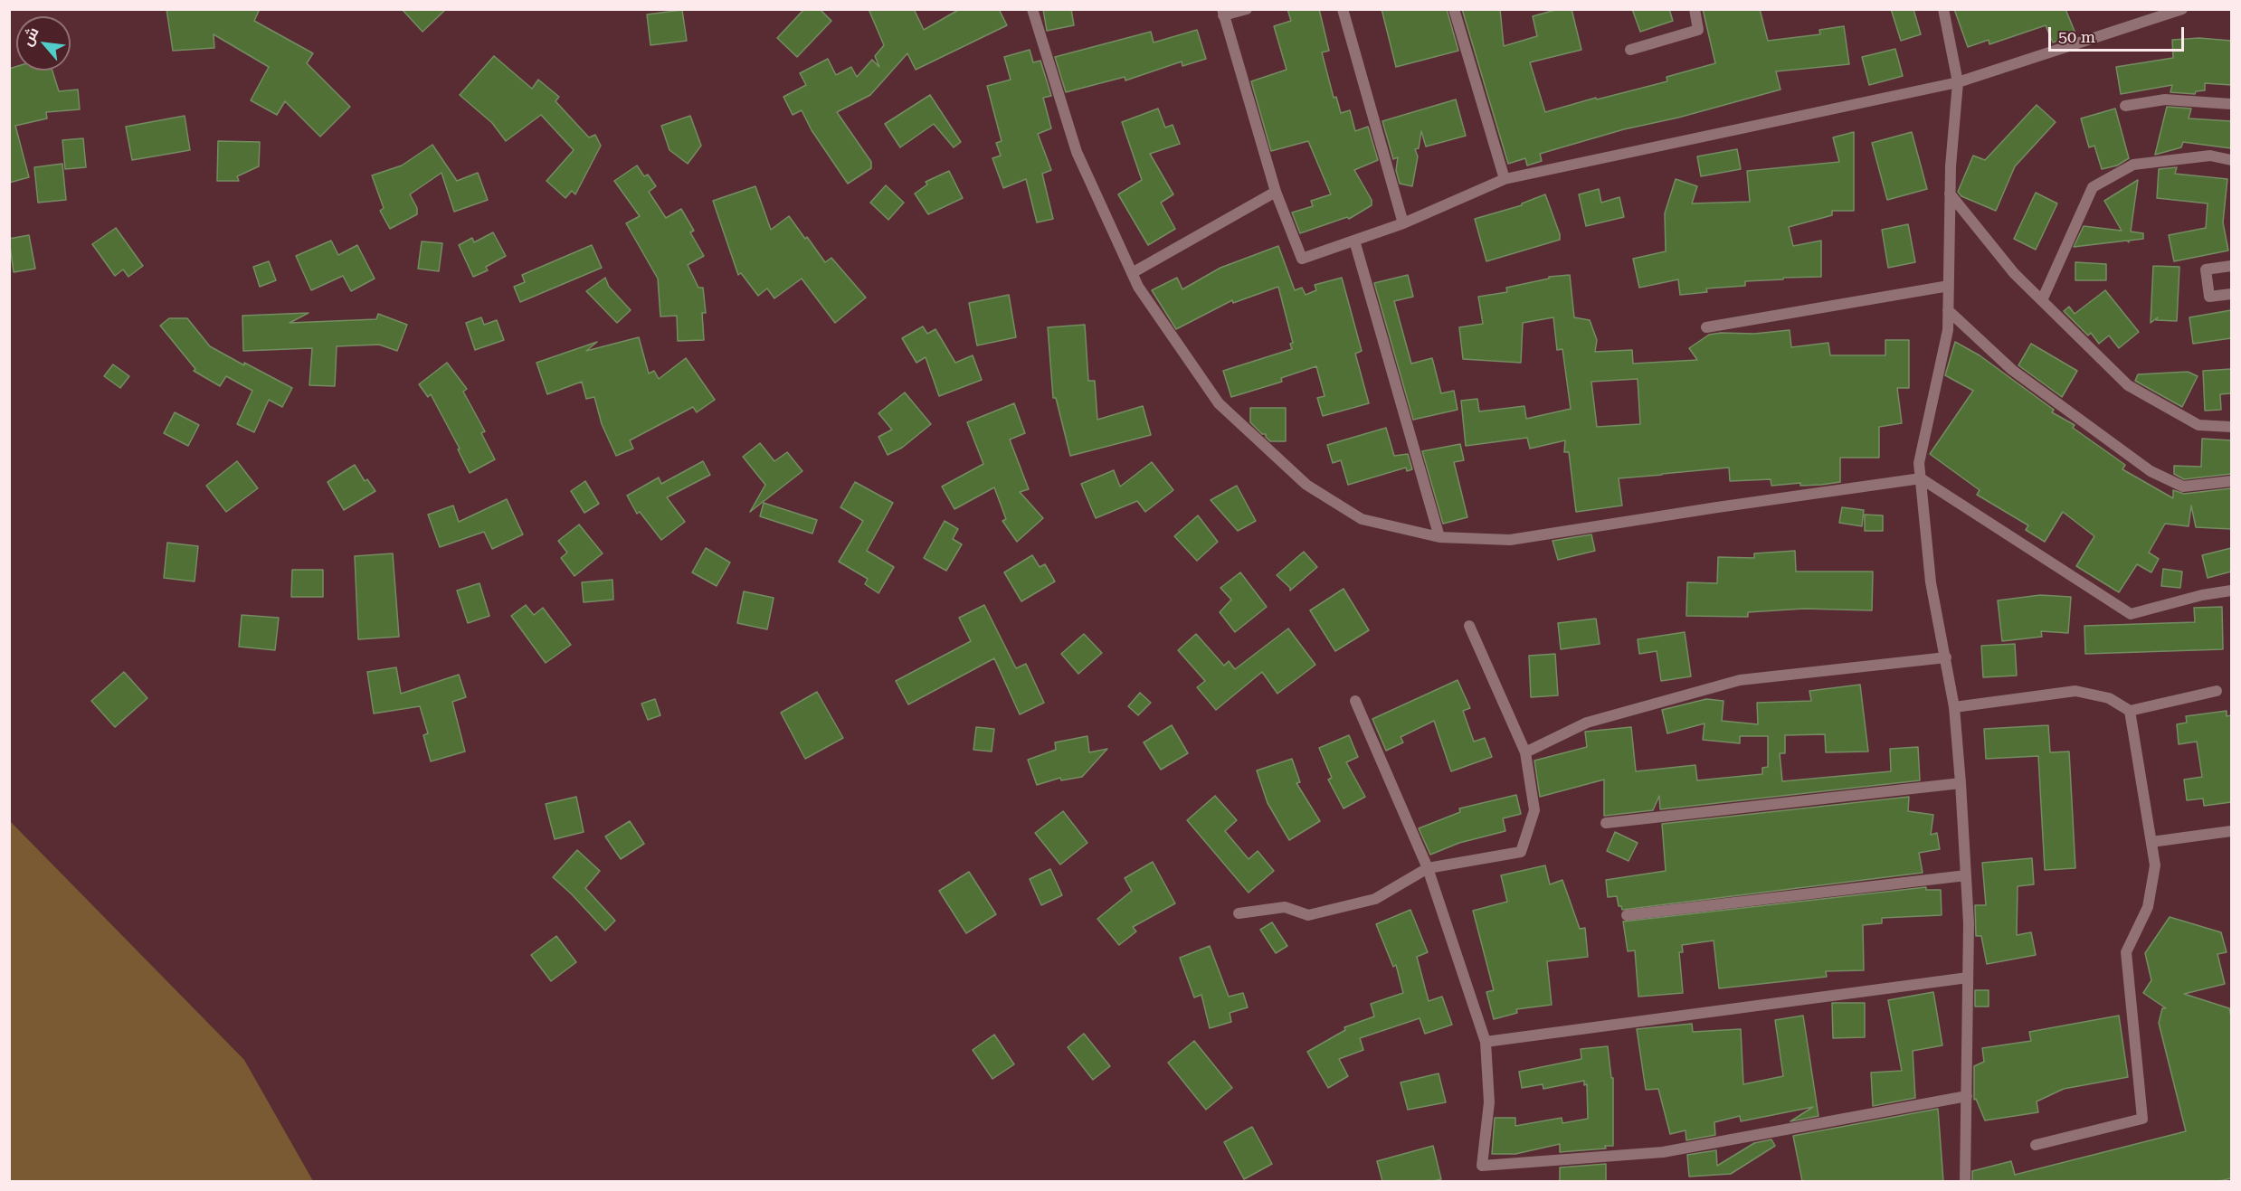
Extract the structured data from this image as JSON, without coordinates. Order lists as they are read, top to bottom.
{
  "scale_bar": "50 m",
  "north": "top left"
}
